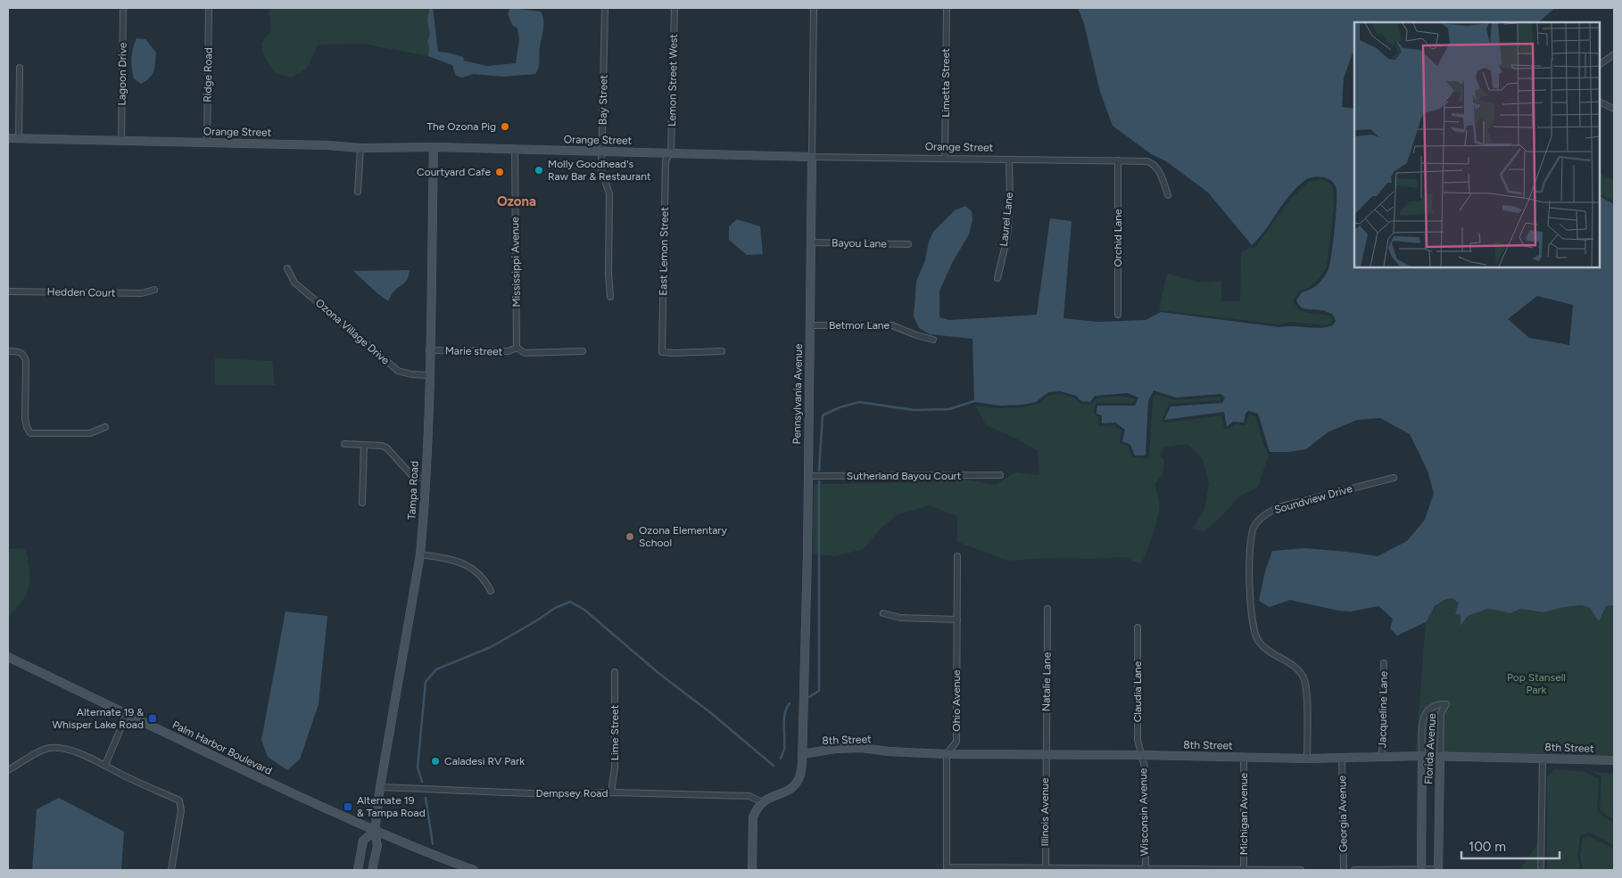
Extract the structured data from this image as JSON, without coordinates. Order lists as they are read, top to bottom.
{
  "streets": {
    "street": [
      "Lagoon Drive",
      "Ridge Road",
      "Lemon Street West",
      "Limetta Street",
      "Bay Street",
      "Orange Street",
      "Laurel Lane",
      "Orchid Lane",
      "Bayou Lane",
      "East Lemon Street",
      "Mississippi Avenue",
      "Hedden Court",
      "Betmor Lane",
      "Ozona Village Drive",
      "Marie street",
      "Pennsylvania Avenue",
      "Sutherland Bayou Court",
      "Tampa Road",
      "Soundview Drive",
      "Natalie Lane",
      "Claudia Lane",
      "Ohio Avenue",
      "Jacqueline Lane",
      "Lime Street",
      "8th Street",
      "Palm Harbor Boulevard",
      "Florida Avenue",
      "Dempsey Road",
      "Illinois Avenue",
      "Wisconsin Avenue",
      "Michigan Avenue",
      "Georgia Avenue"
    ]
  },
  "crossings": [
    ["Lagoon Drive", "Orange Street"],
    ["Ridge Road", "Orange Street"],
    ["Lemon Street West", "Orange Street"],
    ["Lemon Street West", "East Lemon Street"],
    ["Limetta Street", "Orange Street"],
    ["Bay Street", "Orange Street"],
    ["Orange Street", "Laurel Lane"],
    ["Orange Street", "Orchid Lane"],
    ["Orange Street", "East Lemon Street"],
    ["Orange Street", "Mississippi Avenue"],
    ["Orange Street", "Pennsylvania Avenue"],
    ["Orange Street", "Tampa Road"],
    ["Bayou Lane", "Pennsylvania Avenue"],
    ["Mississippi Avenue", "Marie street"],
    ["Betmor Lane", "Pennsylvania Avenue"],
    ["Ozona Village Drive", "Tampa Road"],
    ["Marie street", "Tampa Road"],
    ["Pennsylvania Avenue", "Sutherland Bayou Court"],
    ["Pennsylvania Avenue", "8th Street"],
    ["Pennsylvania Avenue", "Dempsey Road"],
    ["Tampa Road", "Palm Harbor Boulevard"],
    ["Tampa Road", "Dempsey Road"],
    ["Soundview Drive", "8th Street"],
    ["Natalie Lane", "8th Street"],
    ["Natalie Lane", "Illinois Avenue"],
    ["Claudia Lane", "8th Street"],
    ["Claudia Lane", "Wisconsin Avenue"],
    ["Ohio Avenue", "8th Street"],
    ["Ohio Avenue", "Illinois Avenue"],
    ["Jacqueline Lane", "8th Street"],
    ["Lime Street", "Dempsey Road"],
    ["8th Street", "Florida Avenue"],
    ["8th Street", "Illinois Avenue"],
    ["8th Street", "Wisconsin Avenue"],
    ["8th Street", "Michigan Avenue"],
    ["8th Street", "Georgia Avenue"]
  ],
  "districts": ["Ozona"],
  "parks": ["Pop Stansell Park"],
  "places": {
    "other": [
      "The Ozona Pig",
      "Molly Goodhead's Raw Bar & Restaurant",
      "Courtyard Cafe",
      "Ozona Elementary School",
      "Caladesi RV Park"
    ],
    "transit": ["Alternate 19 & Whisper Lake Road", "Alternate 19 & Tampa Road"]
  },
  "scale_bar": "100 m"
}
